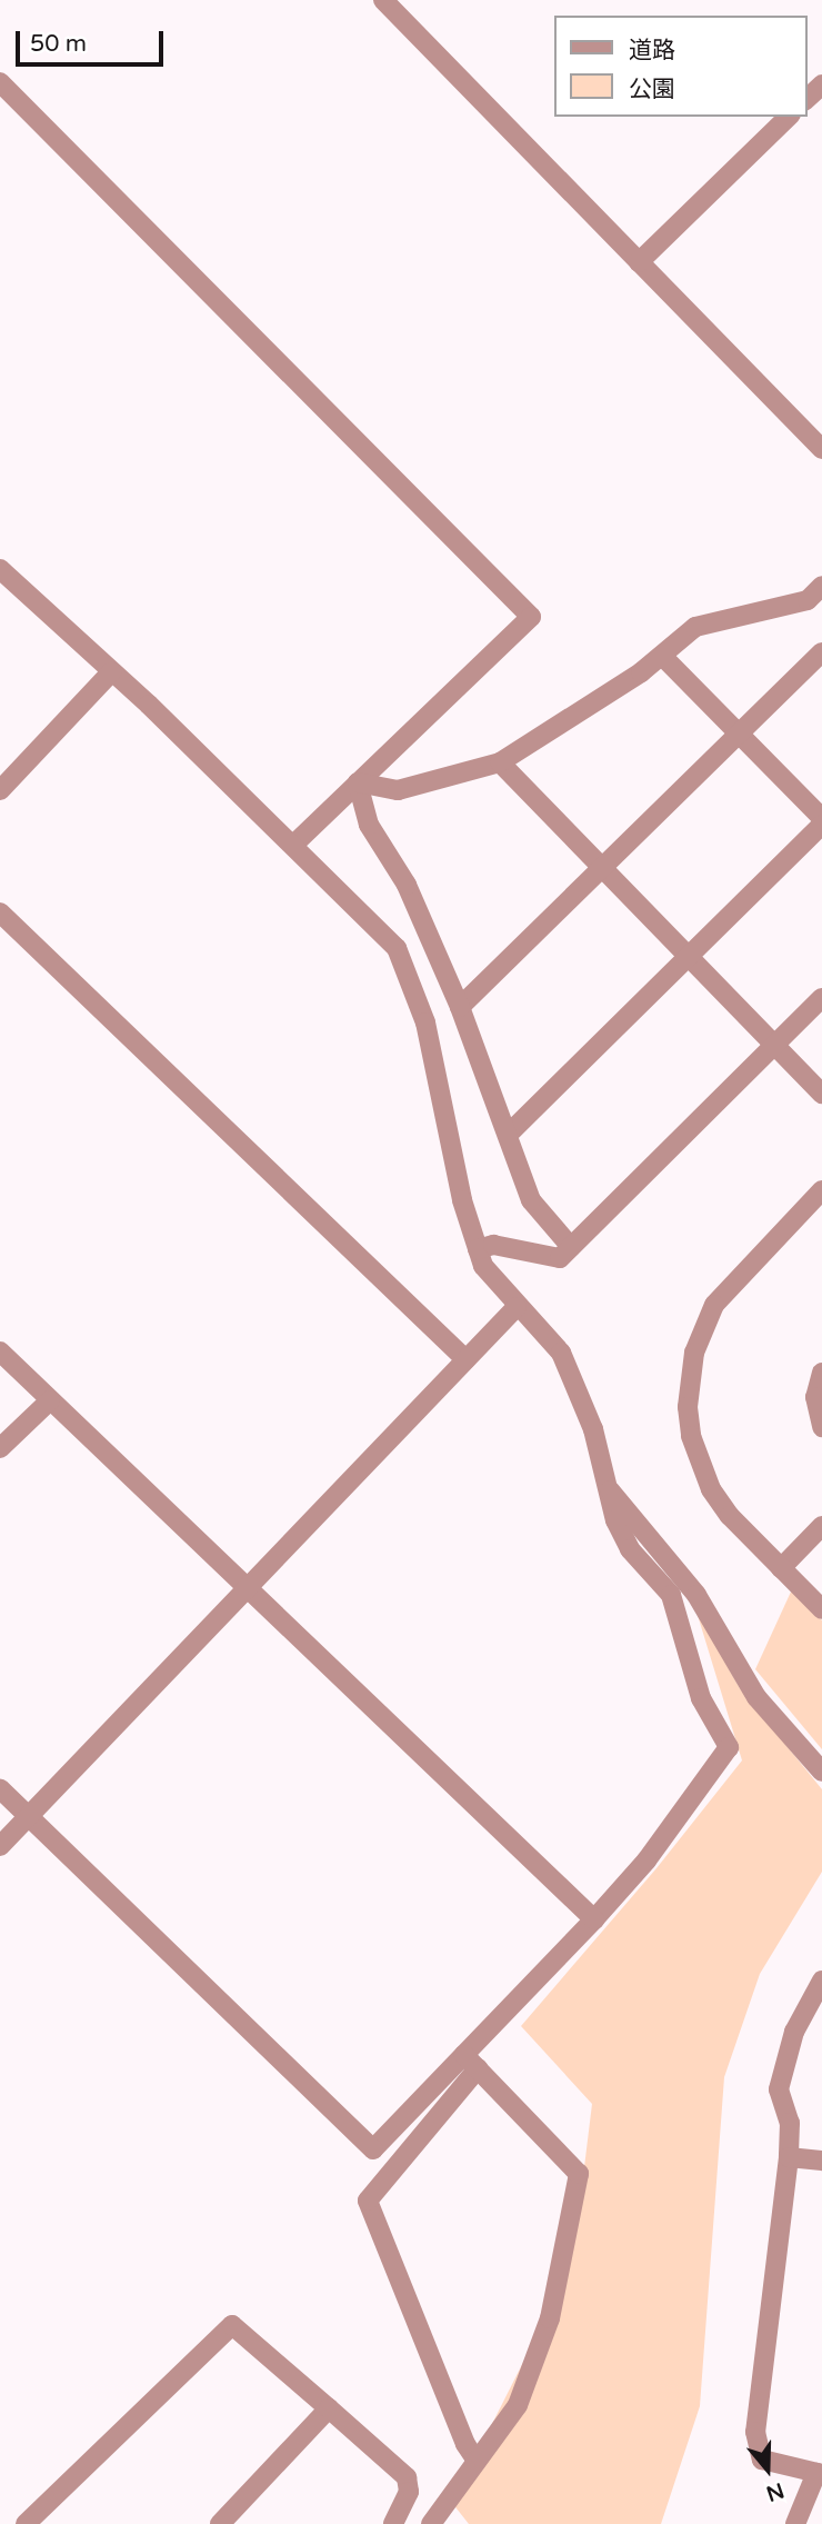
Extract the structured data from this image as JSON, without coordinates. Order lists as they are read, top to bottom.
{
  "legend": ["道路", "公園"],
  "scale_bar": "50 m",
  "north": "bottom"
}
